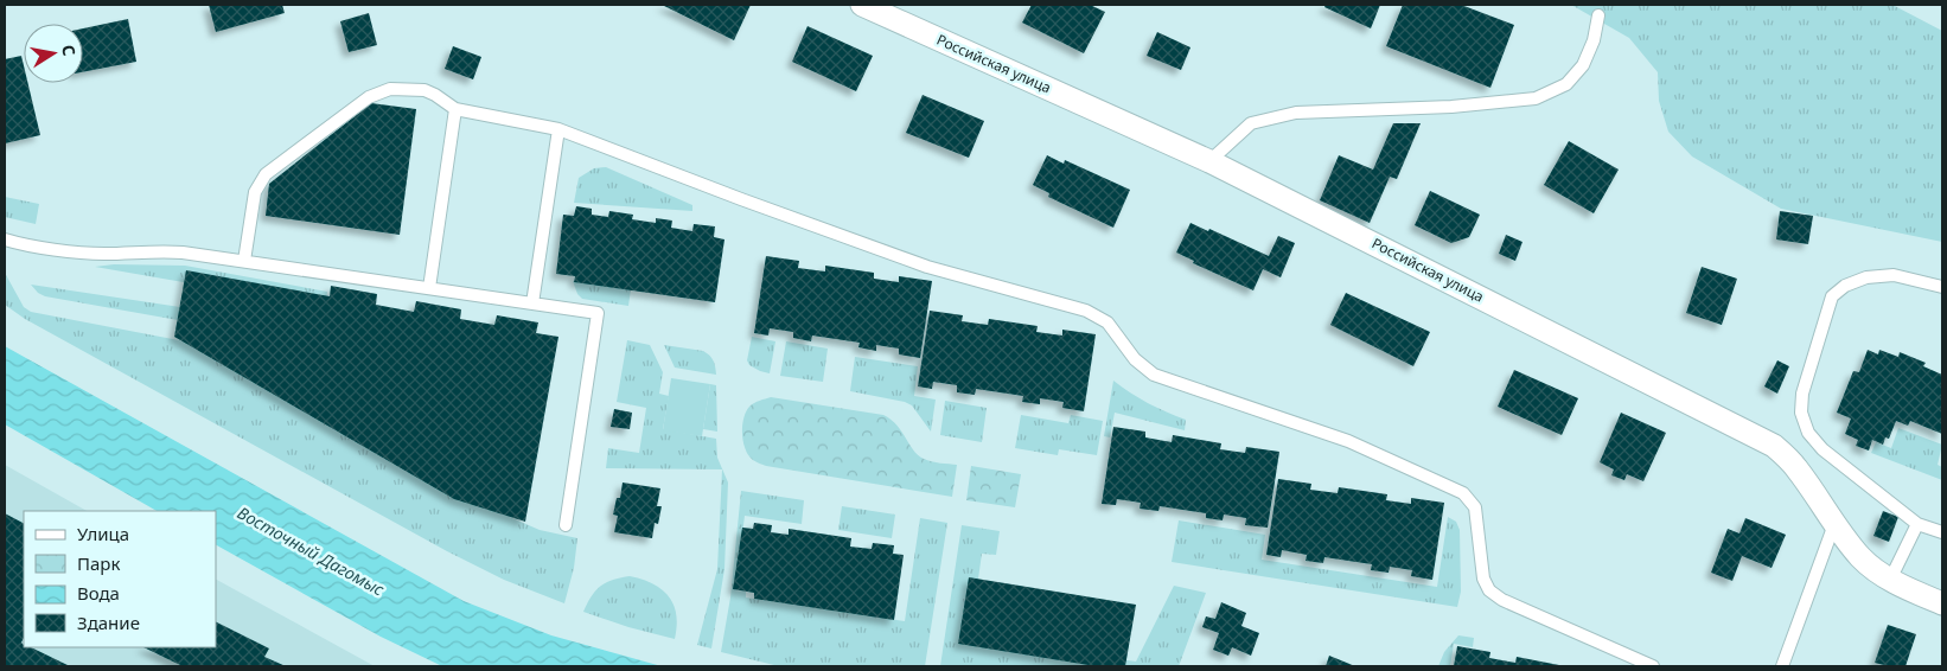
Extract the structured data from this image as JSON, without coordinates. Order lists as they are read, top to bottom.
{
  "streets": {
    "street": ["Российская улица"]
  },
  "water": ["Восточный Дагомыс"],
  "legend": [
    "Улица",
    "Парк",
    "Вода",
    "Здание"
  ],
  "north": "right"
}
